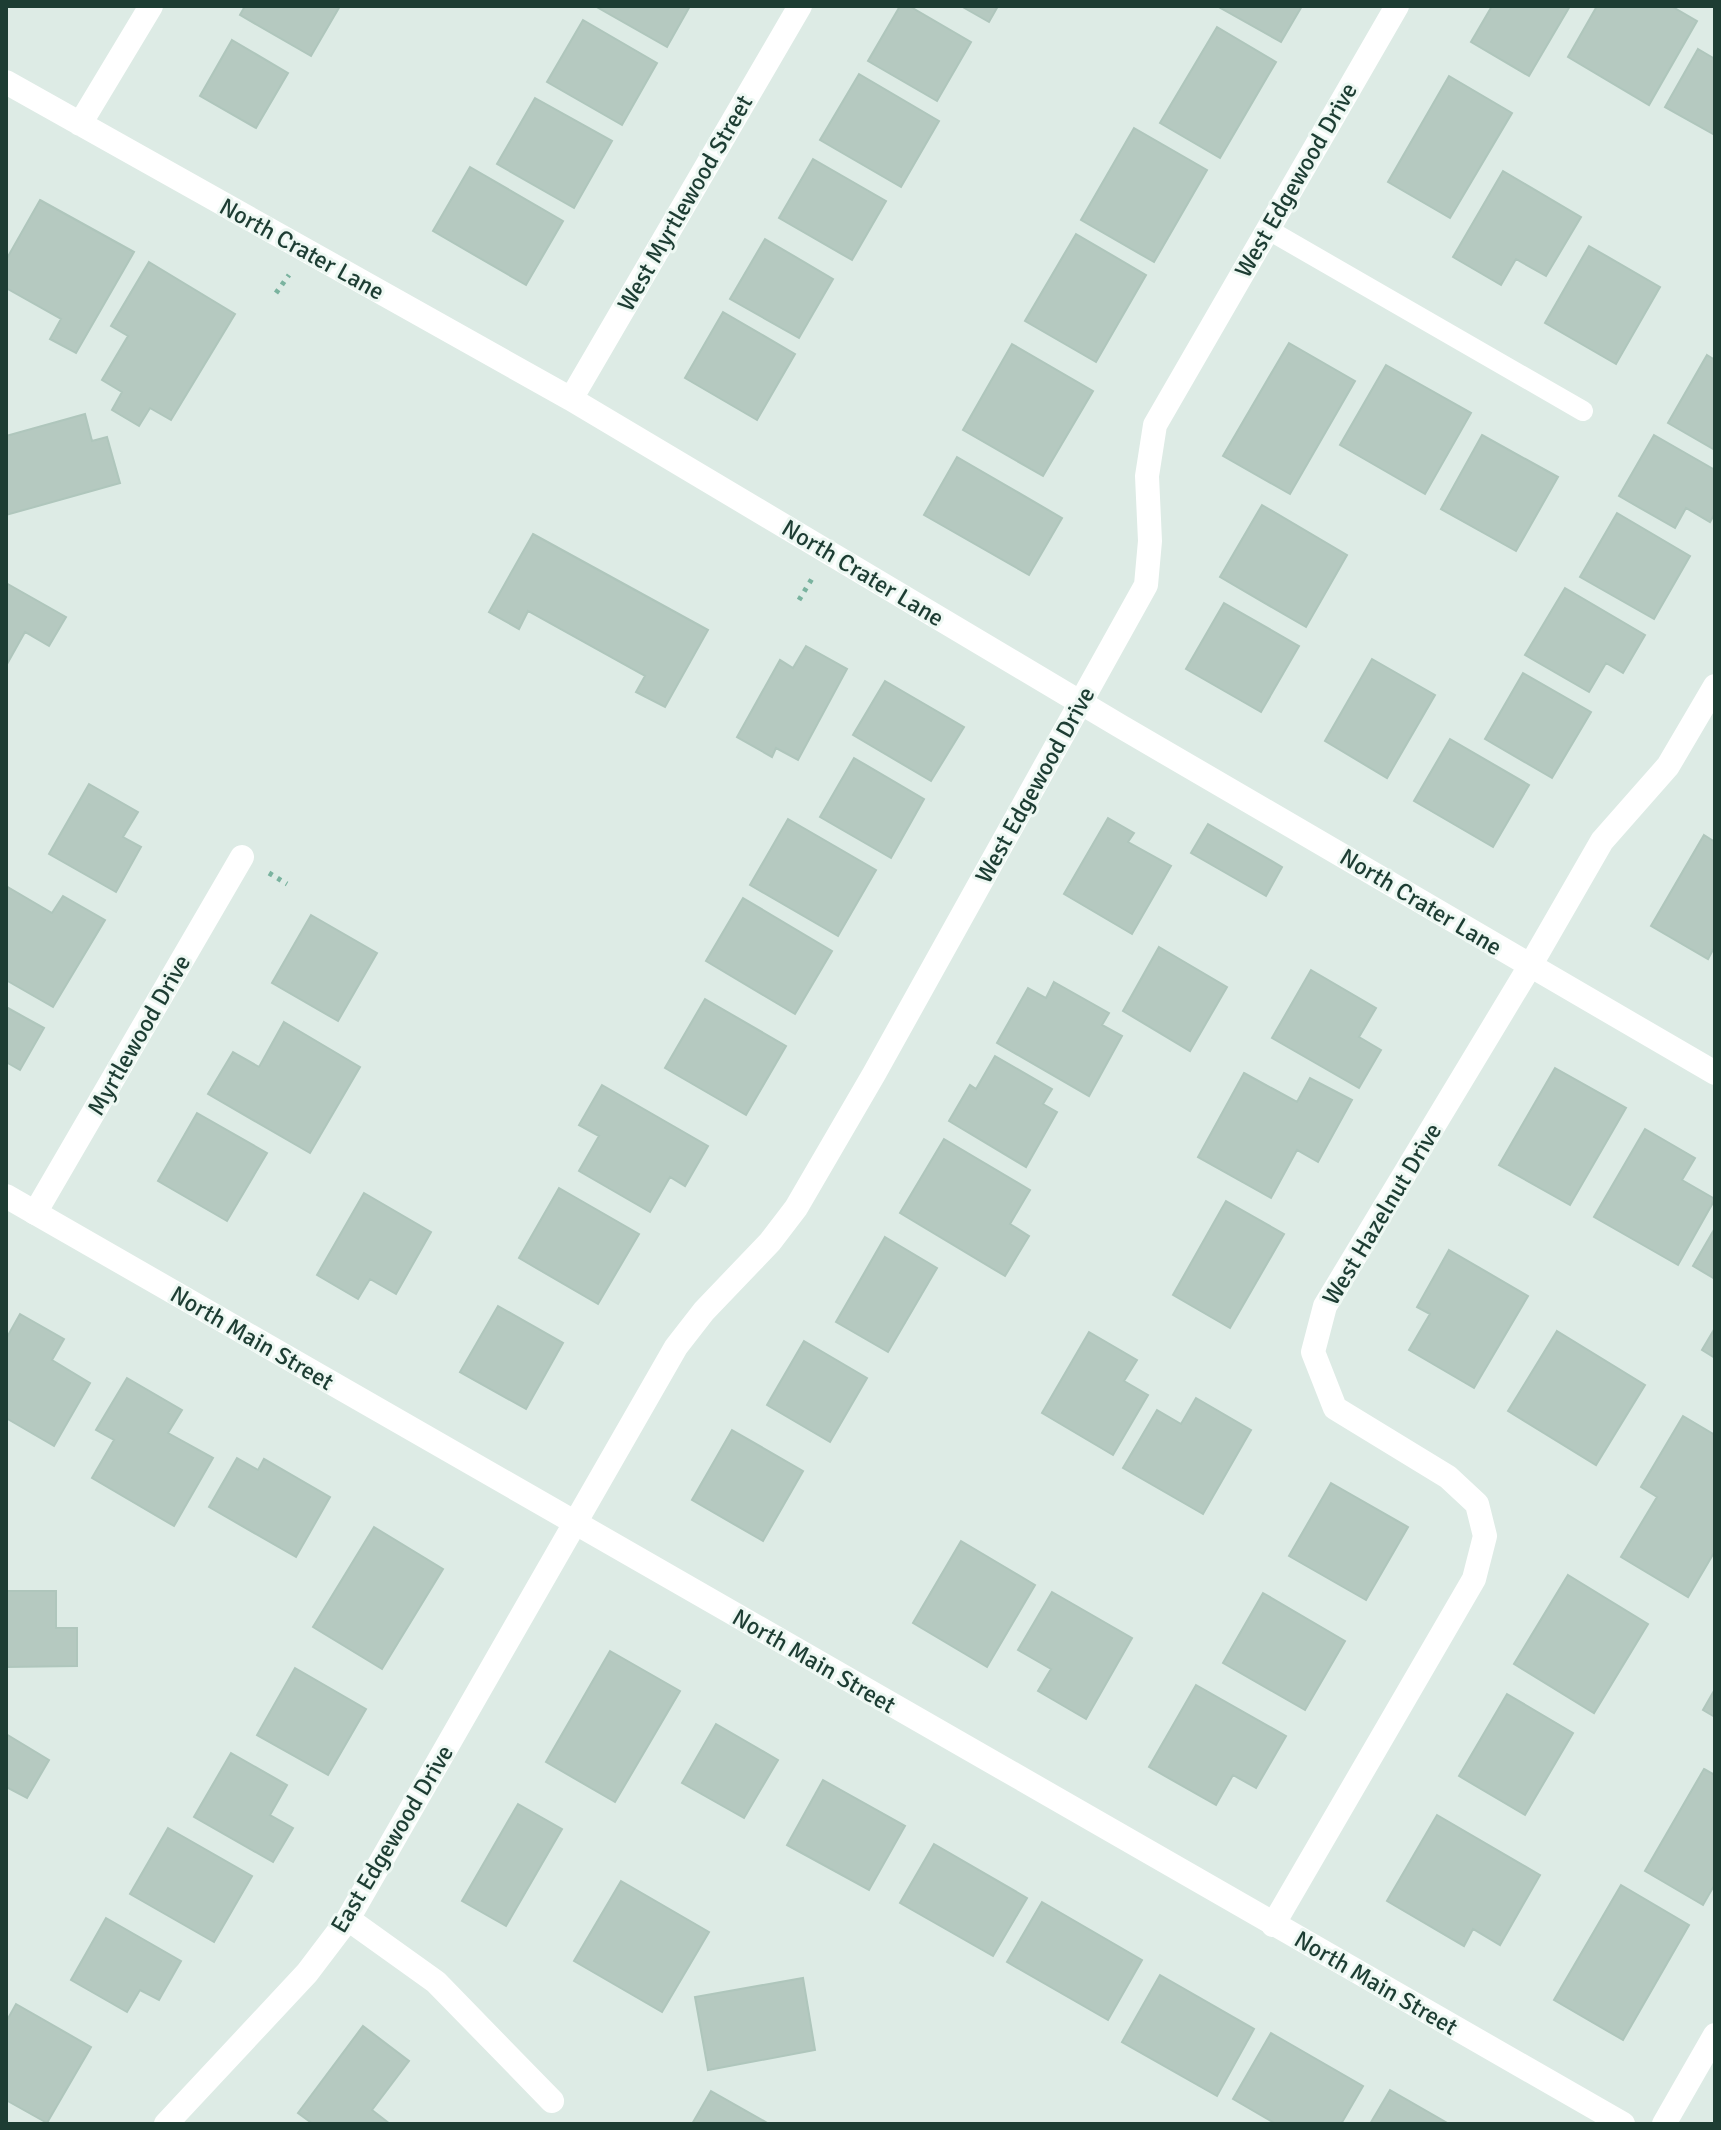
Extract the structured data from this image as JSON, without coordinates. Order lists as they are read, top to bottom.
{
  "streets": {
    "street": [
      "West Edgewood Drive",
      "West Myrtlewood Street",
      "North Crater Lane",
      "Myrtlewood Drive",
      "West Hazelnut Drive",
      "North Main Street",
      "East Edgewood Drive"
    ]
  },
  "crossings": [
    ["West Edgewood Drive", "North Crater Lane"],
    ["West Edgewood Drive", "North Main Street"],
    ["West Edgewood Drive", "East Edgewood Drive"],
    ["West Myrtlewood Street", "North Crater Lane"],
    ["North Crater Lane", "West Hazelnut Drive"],
    ["Myrtlewood Drive", "North Main Street"],
    ["West Hazelnut Drive", "North Main Street"],
    ["North Main Street", "East Edgewood Drive"]
  ]
}
